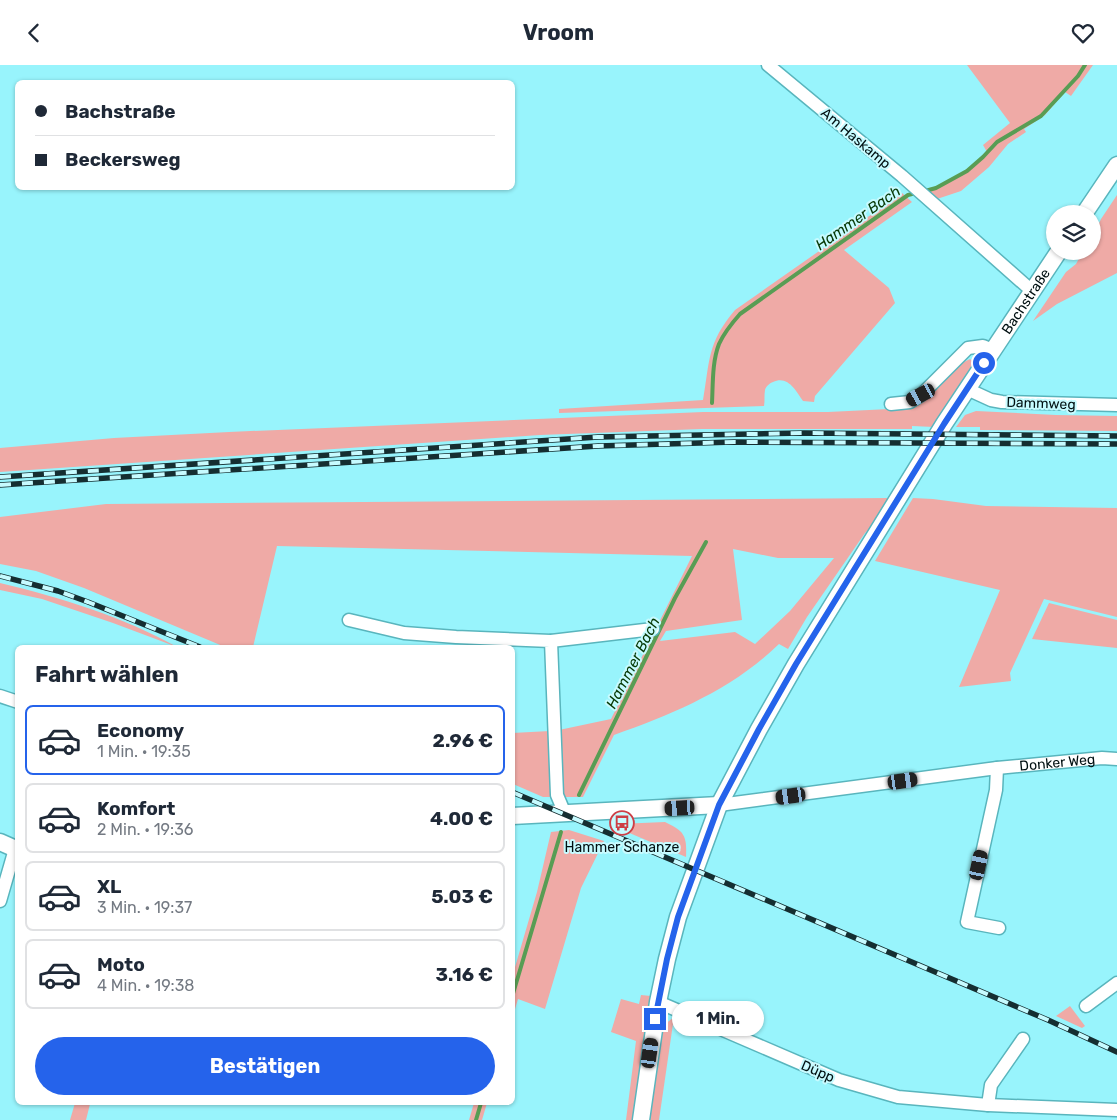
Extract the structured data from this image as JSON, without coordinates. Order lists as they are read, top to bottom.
{
  "streets": {
    "street": [
      "Am Haskamp",
      "Bachstraße",
      "Dammweg",
      "Donker Weg",
      "Düpp"
    ]
  },
  "crossings": [
    ["Am Haskamp", "Bachstraße"],
    ["Bachstraße", "Dammweg"],
    ["Bachstraße", "Donker Weg"],
    ["Bachstraße", "Düpp"]
  ],
  "water": ["Hammer Bach"],
  "places": {
    "bus stop": ["Hammer Schanze"]
  },
  "page": {
    "header": "Vroom",
    "banner": ["Bachstraße", "Beckersweg"],
    "heading": "Fahrt wählen",
    "list": [
      {
        "name": "Economy",
        "note": "1 Min. · 19:35",
        "value": "2.96 €"
      },
      {
        "name": "Komfort",
        "note": "2 Min. · 19:36",
        "value": "4.00 €"
      },
      {
        "name": "XL",
        "note": "3 Min. · 19:37",
        "value": "5.03 €"
      },
      {
        "name": "Moto",
        "note": "4 Min. · 19:38",
        "value": "3.16 €"
      }
    ],
    "bubble": "1 Min.",
    "buttons": "Bestätigen"
  }
}
